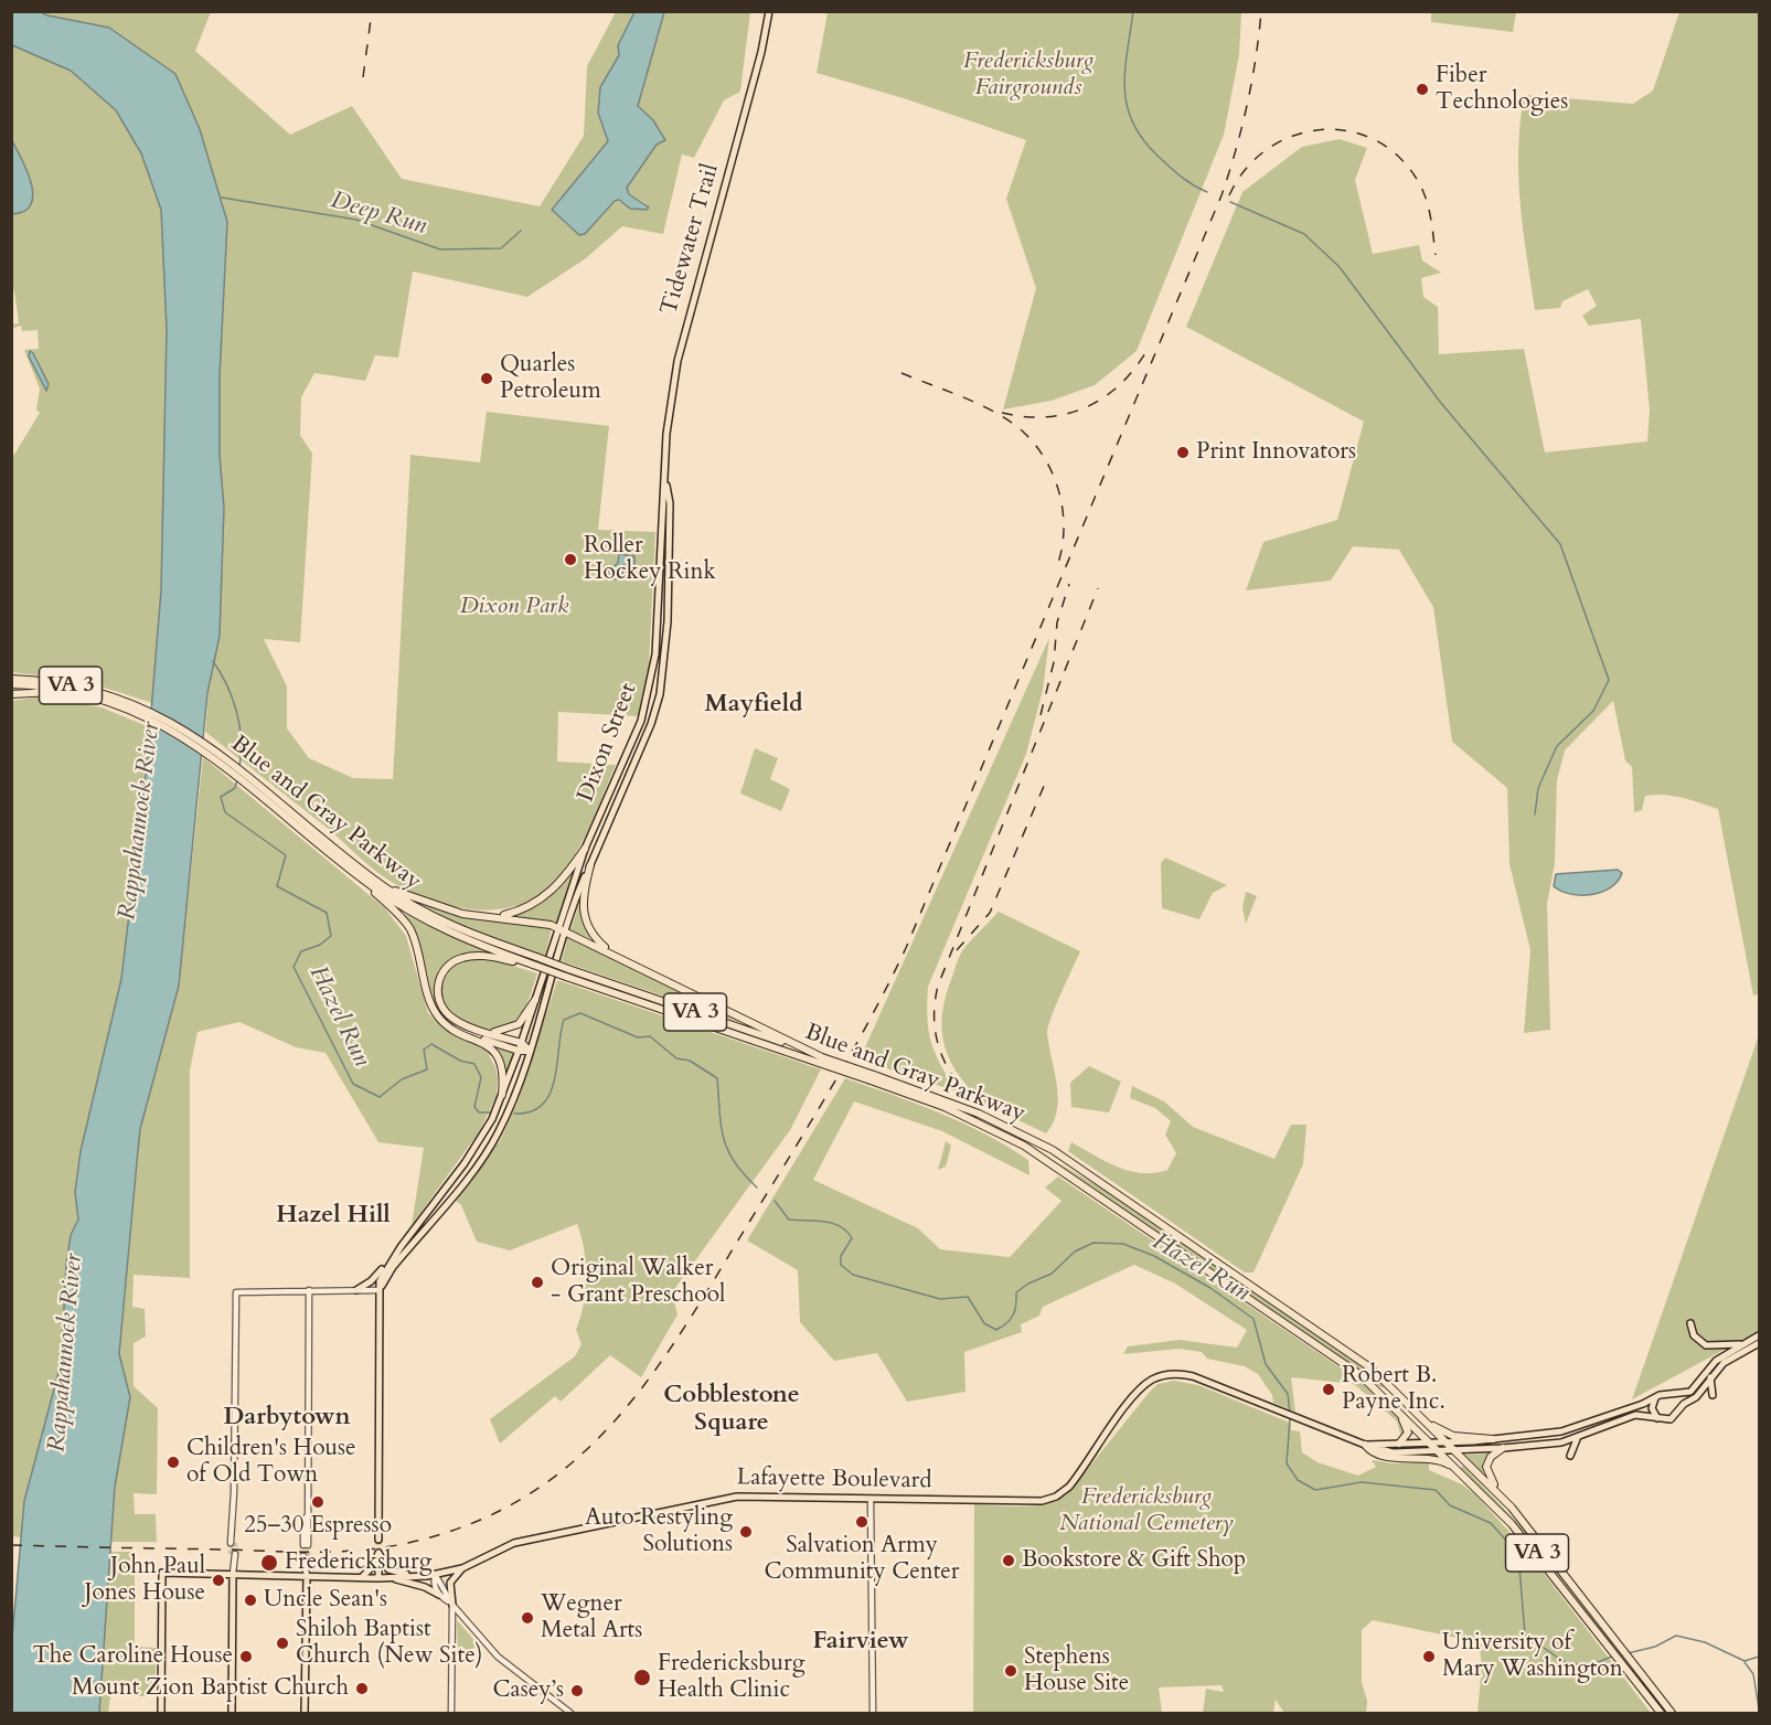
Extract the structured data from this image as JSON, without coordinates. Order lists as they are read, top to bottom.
{
  "streets": {
    "highway": ["VA 3", "Blue and Gray Parkway"],
    "main road": ["Tidewater Trail", "Dixon Street", "Lafayette Boulevard"]
  },
  "crossings": [
    ["Tidewater Trail", "Dixon Street"],
    ["VA 3", "Blue and Gray Parkway"],
    ["Blue and Gray Parkway", "Lafayette Boulevard"]
  ],
  "districts": [
    "Mayfield",
    "Hazel Hill",
    "Cobblestone Square",
    "Darbytown",
    "Fairview"
  ],
  "water": ["Deep Run", "Rappahannock River", "Hazel Run"],
  "parks": ["Fredericksburg Fairgrounds", "Dixon Park", "Fredericksburg National Cemetery"],
  "places": [
    "Fiber Technologies",
    "Quarles Petroleum",
    "Print Innovators",
    "Roller Hockey Rink",
    "Original Walker - Grant Preschool",
    "Robert B. Payne Inc.",
    "Children's House of Old Town",
    "25–30 Espresso",
    "Salvation Army Community Center",
    "Auto Restyling Solutions",
    "Bookstore & Gift Shop",
    "Fredericksburg",
    "John Paul Jones House",
    "Uncle Sean's",
    "Wegner Metal Arts",
    "Shiloh Baptist Church (New Site)",
    "The Caroline House",
    "University of Mary Washington",
    "Stephens House Site",
    "Fredericksburg Health Clinic",
    "Mount Zion Baptist Church",
    "Casey’s"
  ]
}
